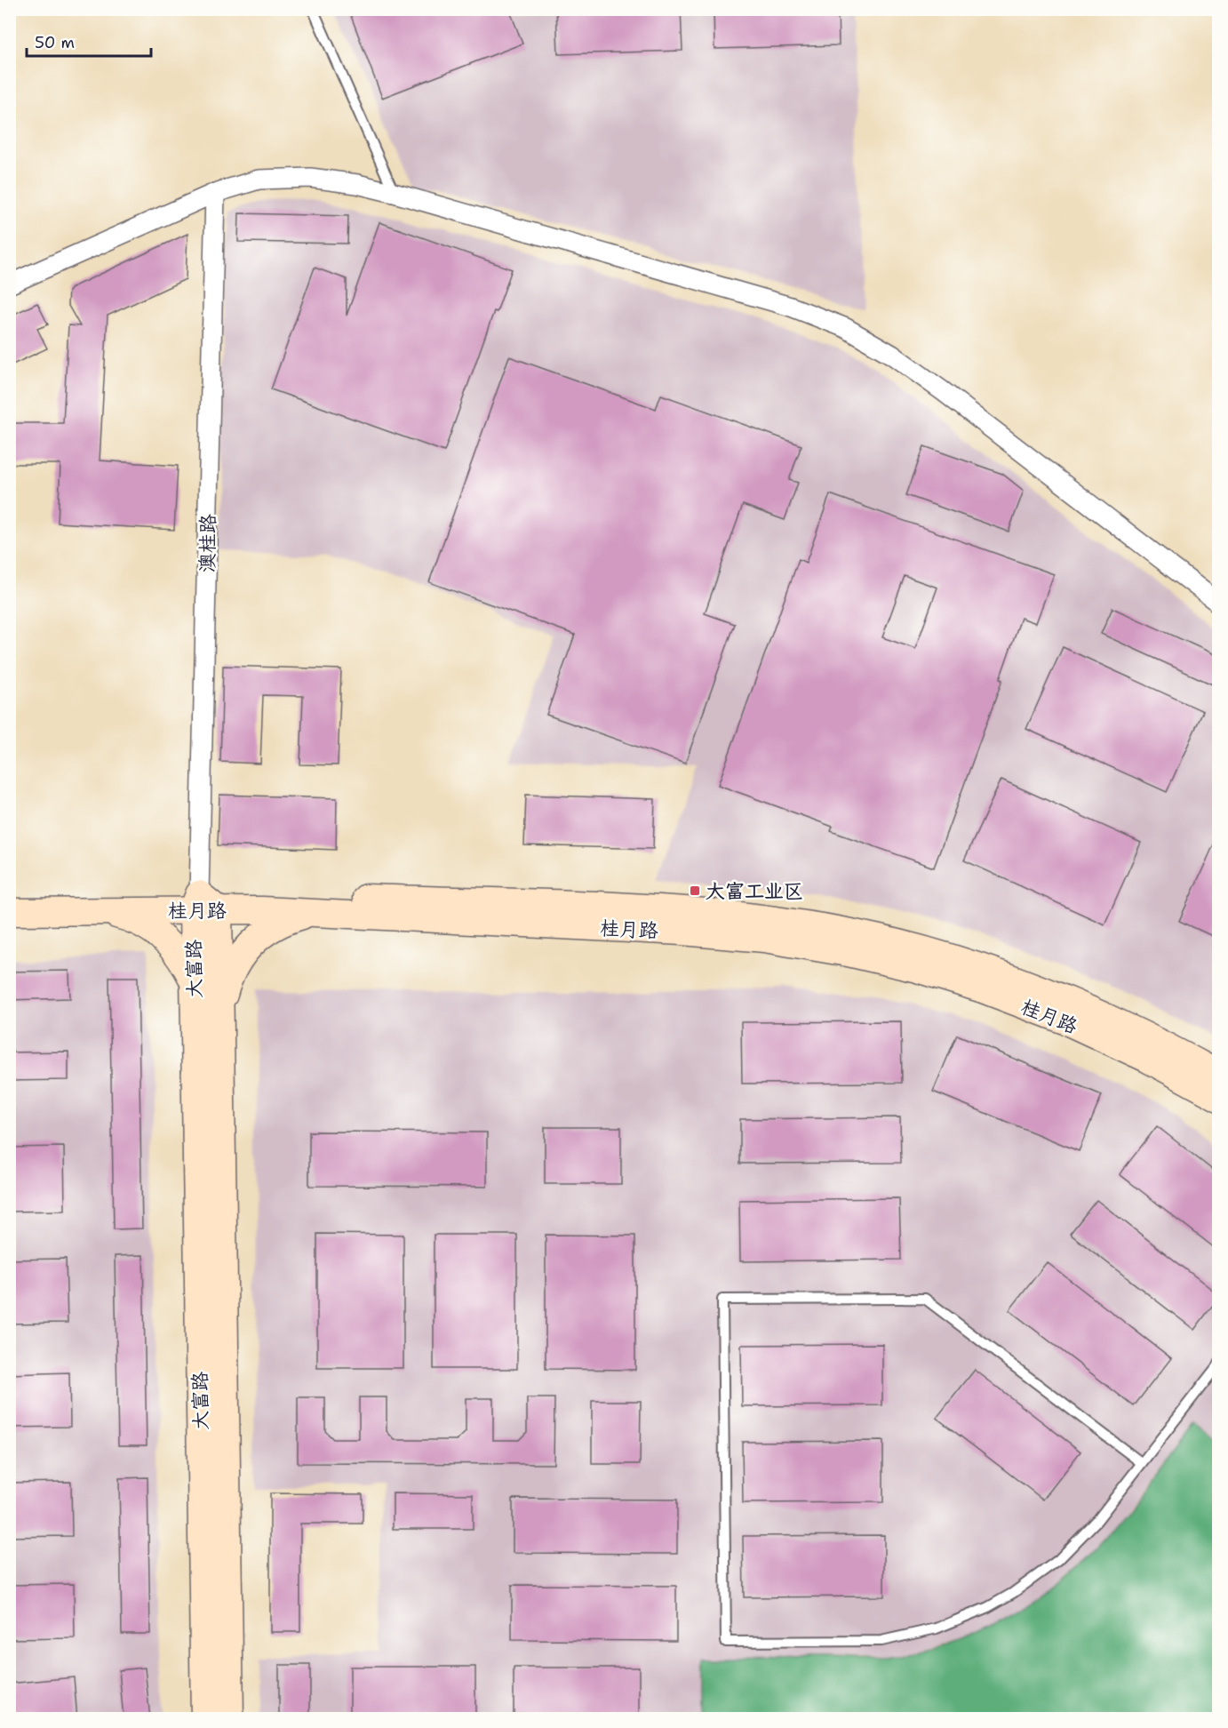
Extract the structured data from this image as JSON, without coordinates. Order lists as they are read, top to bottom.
{
  "streets": {
    "main road": ["桂月路", "大富路"],
    "street": ["澳桂路"]
  },
  "crossings": [
    ["澳桂路", "桂月路"],
    ["澳桂路", "大富路"],
    ["桂月路", "大富路"]
  ],
  "places": {
    "transit": ["大富工业区"]
  },
  "scale_bar": "50 m"
}
